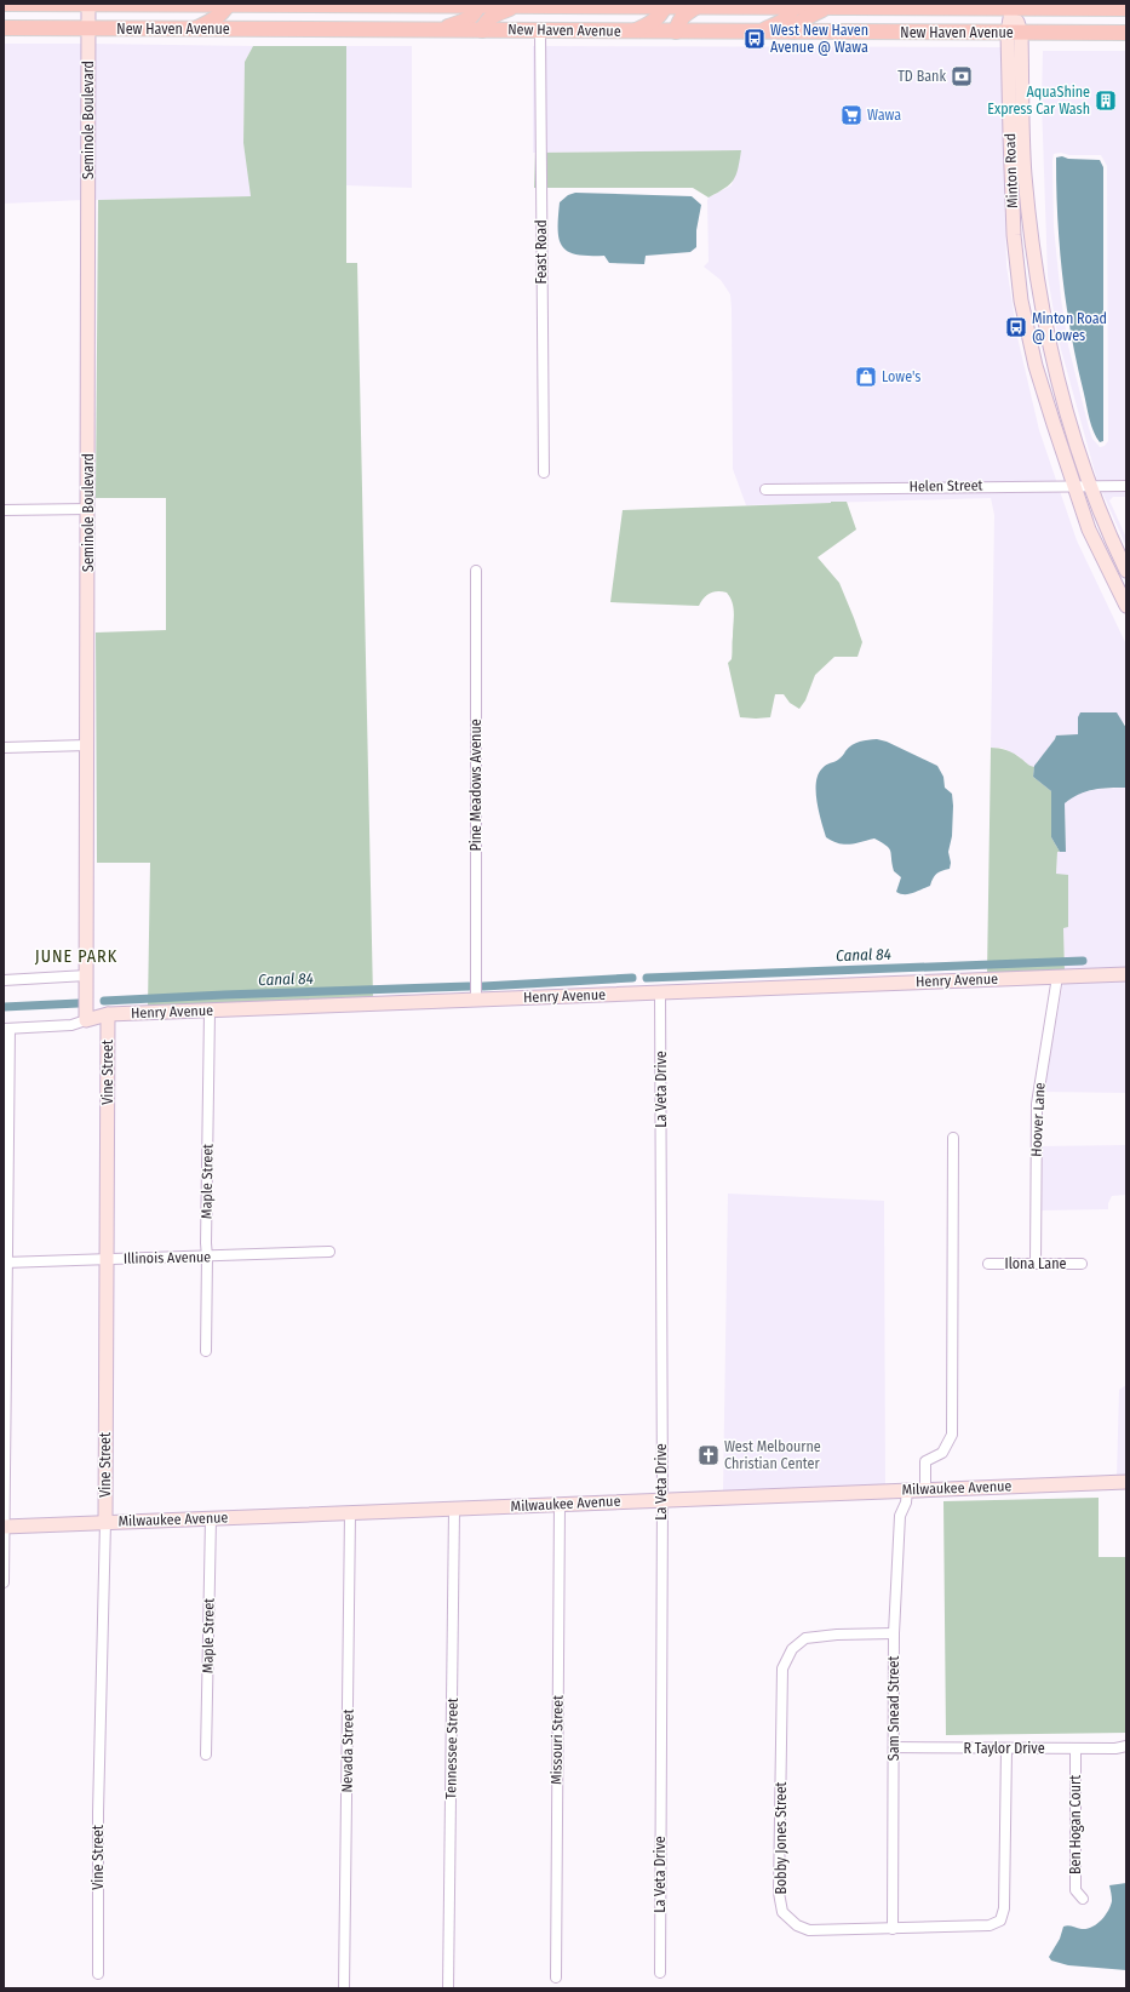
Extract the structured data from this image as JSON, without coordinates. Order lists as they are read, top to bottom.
{
  "streets": {
    "main road": ["New Haven Avenue"],
    "street": [
      "Seminole Boulevard",
      "Minton Road",
      "Feast Road",
      "Helen Street",
      "Pine Meadows Avenue",
      "Henry Avenue",
      "Vine Street",
      "La Veta Drive",
      "Hoover Lane",
      "Maple Street",
      "Illinois Avenue",
      "Ilona Lane",
      "Milwaukee Avenue",
      "Sam Snead Street",
      "Missouri Street",
      "Tennessee Street",
      "R Taylor Drive",
      "Nevada Street",
      "Ben Hogan Court",
      "Bobby Jones Street"
    ]
  },
  "crossings": [
    ["New Haven Avenue", "Seminole Boulevard"],
    ["New Haven Avenue", "Minton Road"],
    ["New Haven Avenue", "Feast Road"],
    ["Seminole Boulevard", "Henry Avenue"],
    ["Minton Road", "Helen Street"],
    ["Pine Meadows Avenue", "Henry Avenue"],
    ["Henry Avenue", "Vine Street"],
    ["Henry Avenue", "La Veta Drive"],
    ["Henry Avenue", "Hoover Lane"],
    ["Henry Avenue", "Maple Street"],
    ["Vine Street", "Illinois Avenue"],
    ["Vine Street", "Milwaukee Avenue"],
    ["La Veta Drive", "Milwaukee Avenue"],
    ["Hoover Lane", "Ilona Lane"],
    ["Maple Street", "Illinois Avenue"],
    ["Maple Street", "Milwaukee Avenue"],
    ["Milwaukee Avenue", "Sam Snead Street"],
    ["Milwaukee Avenue", "Missouri Street"],
    ["Milwaukee Avenue", "Tennessee Street"],
    ["Milwaukee Avenue", "Nevada Street"],
    ["Sam Snead Street", "R Taylor Drive"],
    ["Sam Snead Street", "Bobby Jones Street"],
    ["R Taylor Drive", "Ben Hogan Court"],
    ["R Taylor Drive", "Bobby Jones Street"]
  ],
  "districts": ["JUNE PARK"],
  "water": ["Canal 84"],
  "places": {
    "bus stop": ["West New Haven Avenue @ Wawa", "Minton Road @ Lowes"],
    "bank": ["TD Bank"],
    "building": ["AquaShine Express Car Wash"],
    "supermarket": ["Wawa"],
    "shop": ["Lowe's"],
    "church": ["West Melbourne Christian Center"]
  }
}
